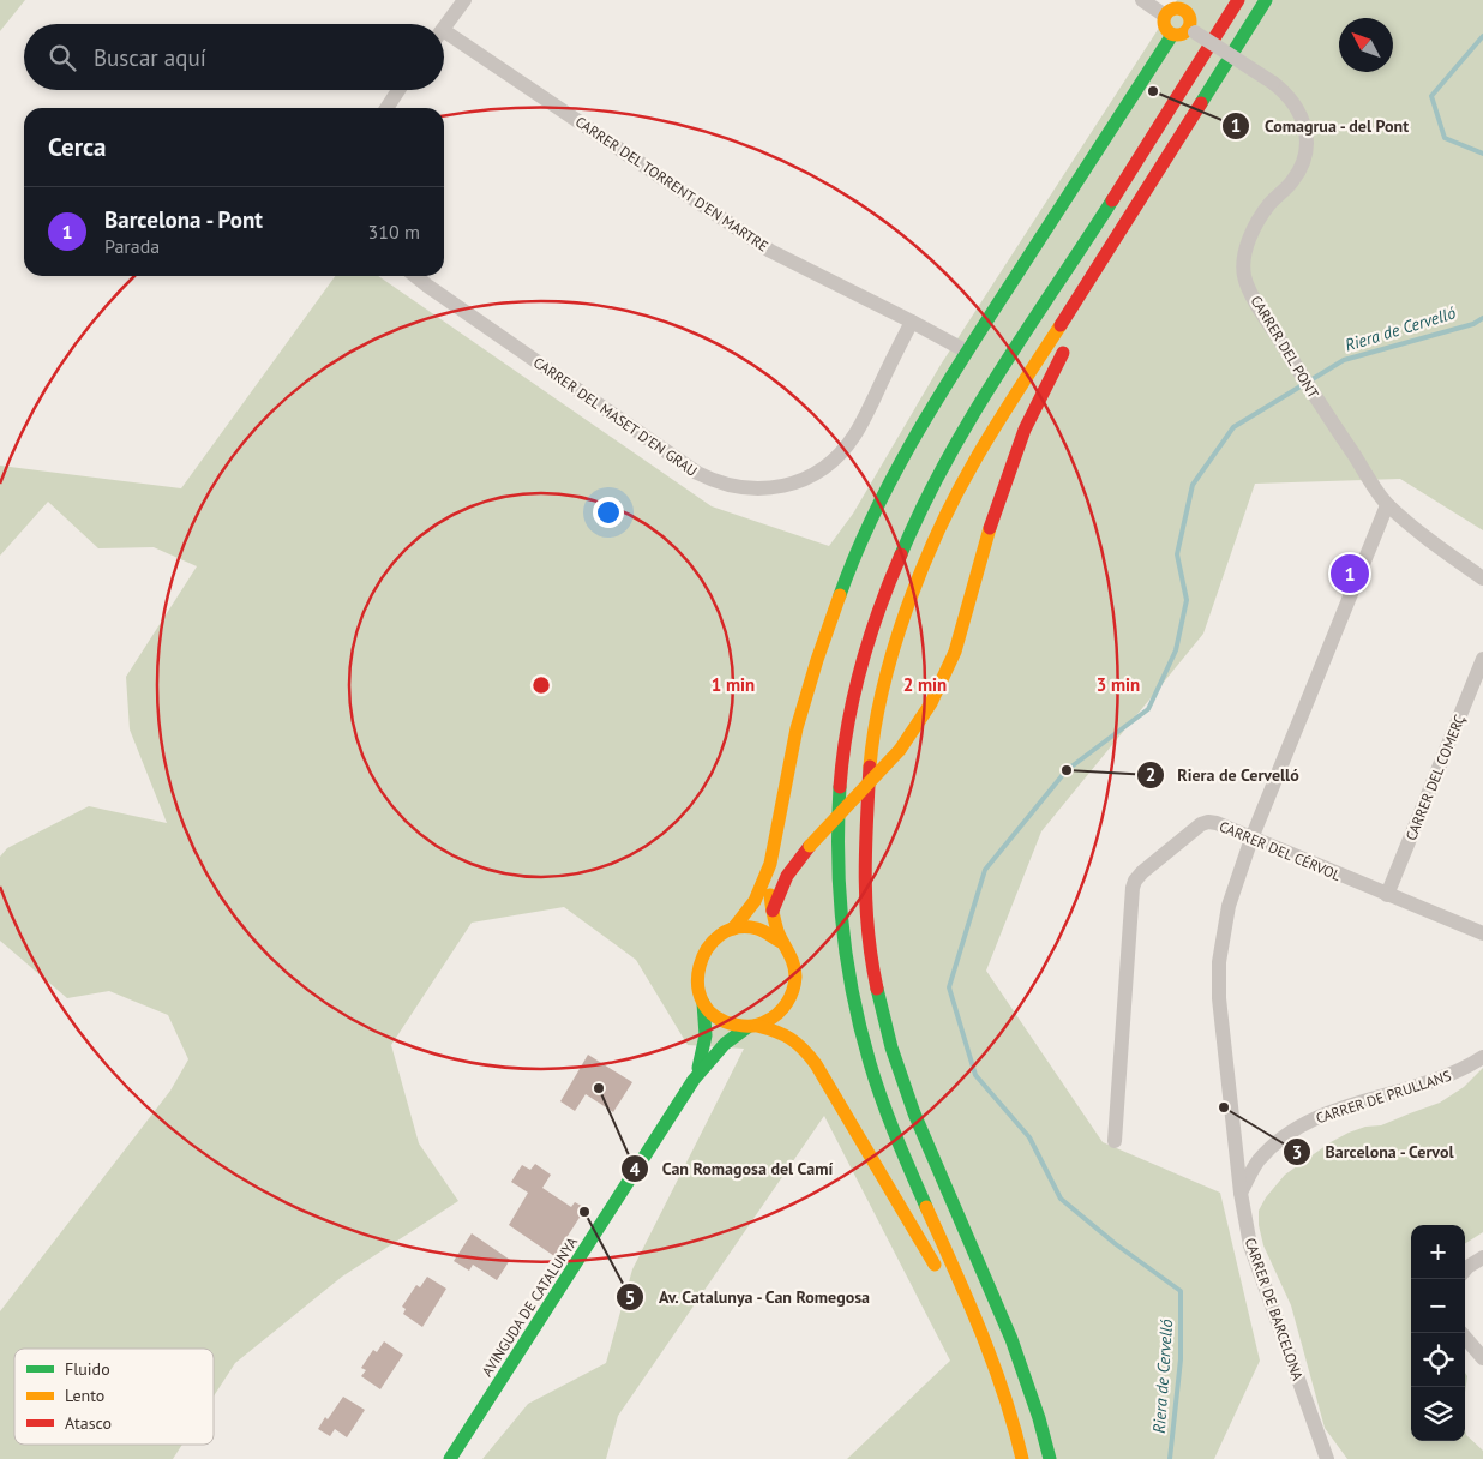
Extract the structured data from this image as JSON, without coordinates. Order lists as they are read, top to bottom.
{
  "streets": {
    "main road": ["AVINGUDA DE CATALUNYA"],
    "street": [
      "CARRER DEL TORRENT D'EN MARTRE",
      "CARRER DEL PONT",
      "CARRER DEL MASET D'EN GRAU",
      "CARRER DEL COMERÇ",
      "CARRER DEL CÉRVOL",
      "CARRER DE PRULLANS",
      "CARRER DE BARCELONA"
    ]
  },
  "crossings": [
    ["CARRER DEL TORRENT D'EN MARTRE", "CARRER DEL MASET D'EN GRAU"],
    ["CARRER DEL PONT", "CARRER DE BARCELONA"],
    ["CARRER DEL COMERÇ", "CARRER DEL CÉRVOL"],
    ["CARRER DEL CÉRVOL", "CARRER DE BARCELONA"],
    ["CARRER DE PRULLANS", "CARRER DE BARCELONA"]
  ],
  "water": ["Riera de Cervelló"],
  "places": [
    "Comagrua - del Pont",
    "Riera de Cervelló",
    "Can Romagosa del Camí",
    "Barcelona - Cervol",
    "Av. Catalunya - Can Romegosa"
  ],
  "legend": ["Fluido", "Lento", "Atasco"],
  "north": "top left",
  "page": {
    "search": "Buscar aquí",
    "heading": "Cerca",
    "list": [
      {
        "mark": "1",
        "name": "Barcelona - Pont",
        "note": "Parada",
        "value": "310 m"
      }
    ],
    "pins": "1",
    "map_buttons": ["+", "−"]
  },
  "rings": ["1 min", "2 min", "3 min"]
}
